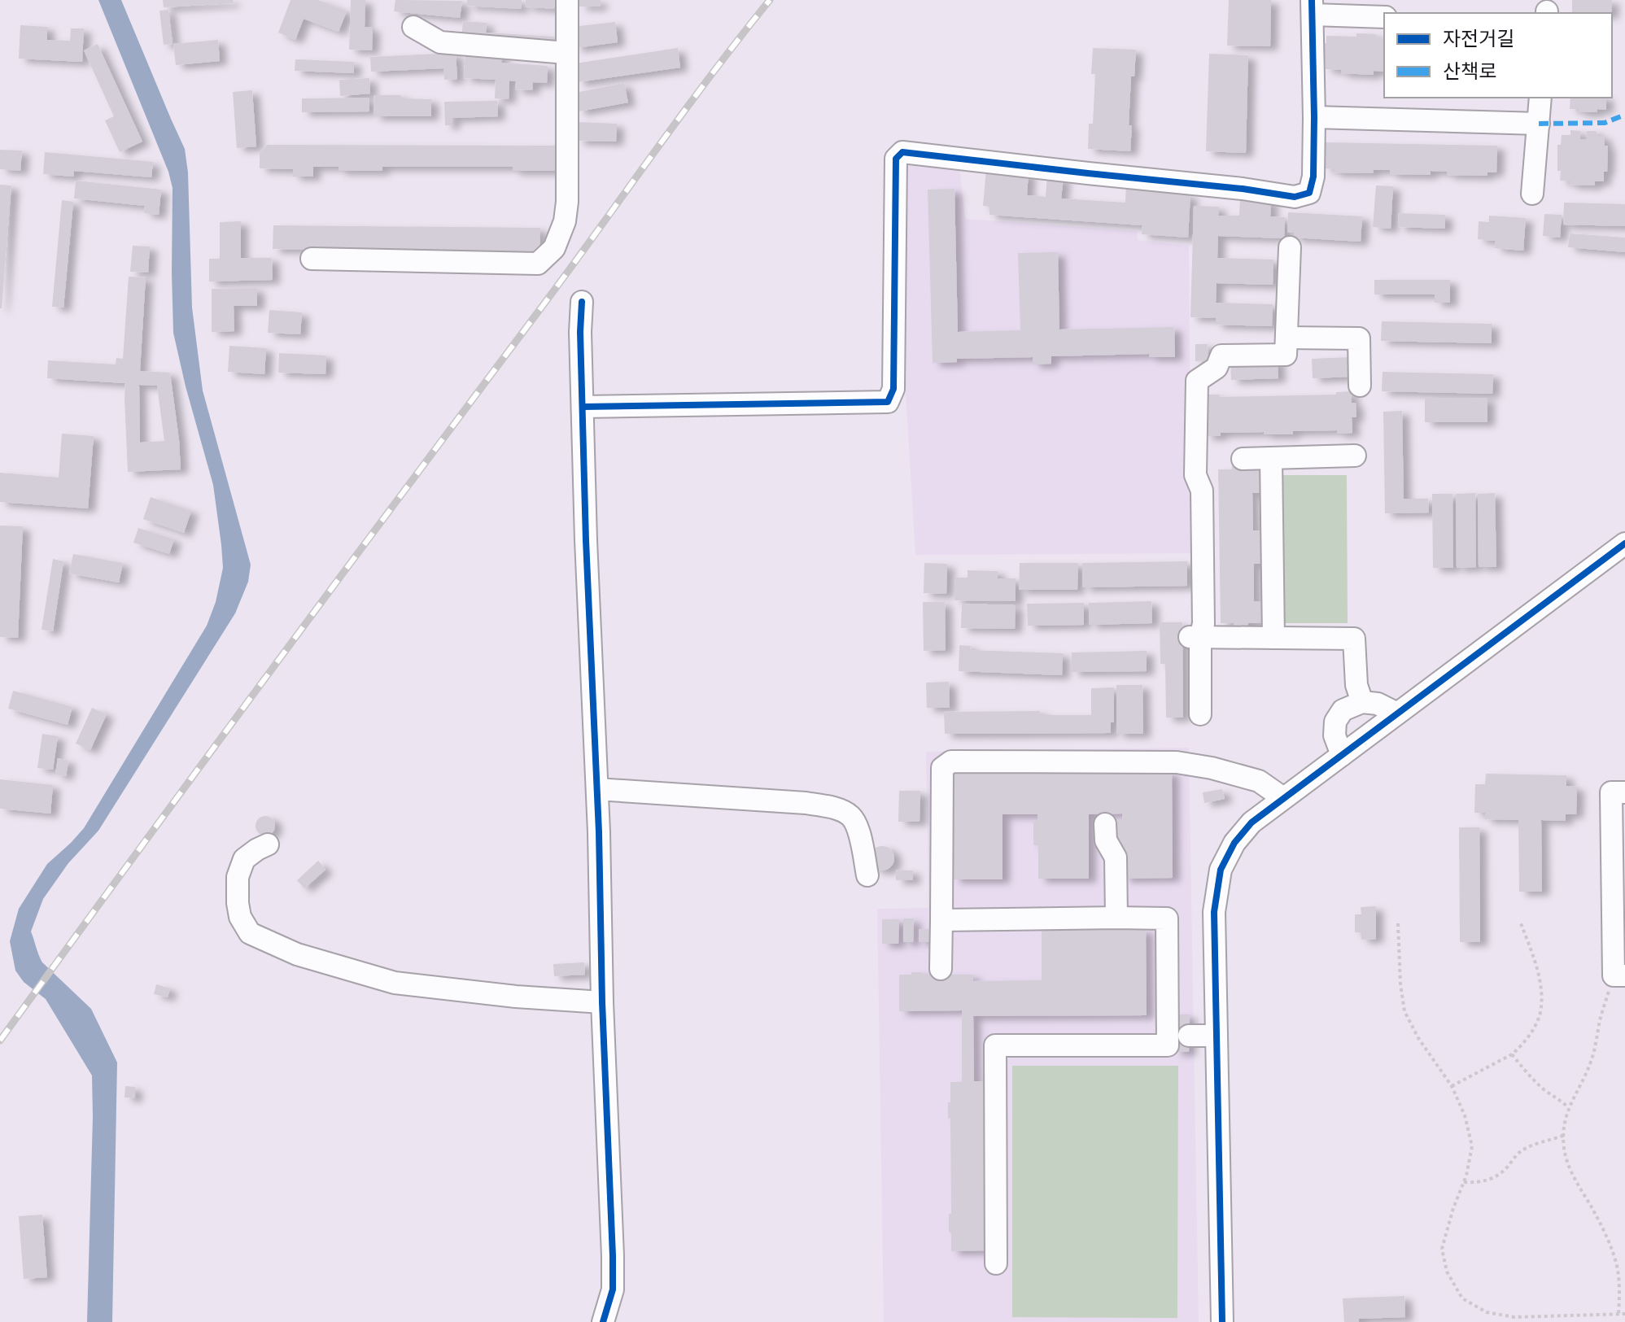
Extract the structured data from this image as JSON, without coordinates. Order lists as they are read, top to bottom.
{
  "legend": ["자전거길", "산책로"]
}
